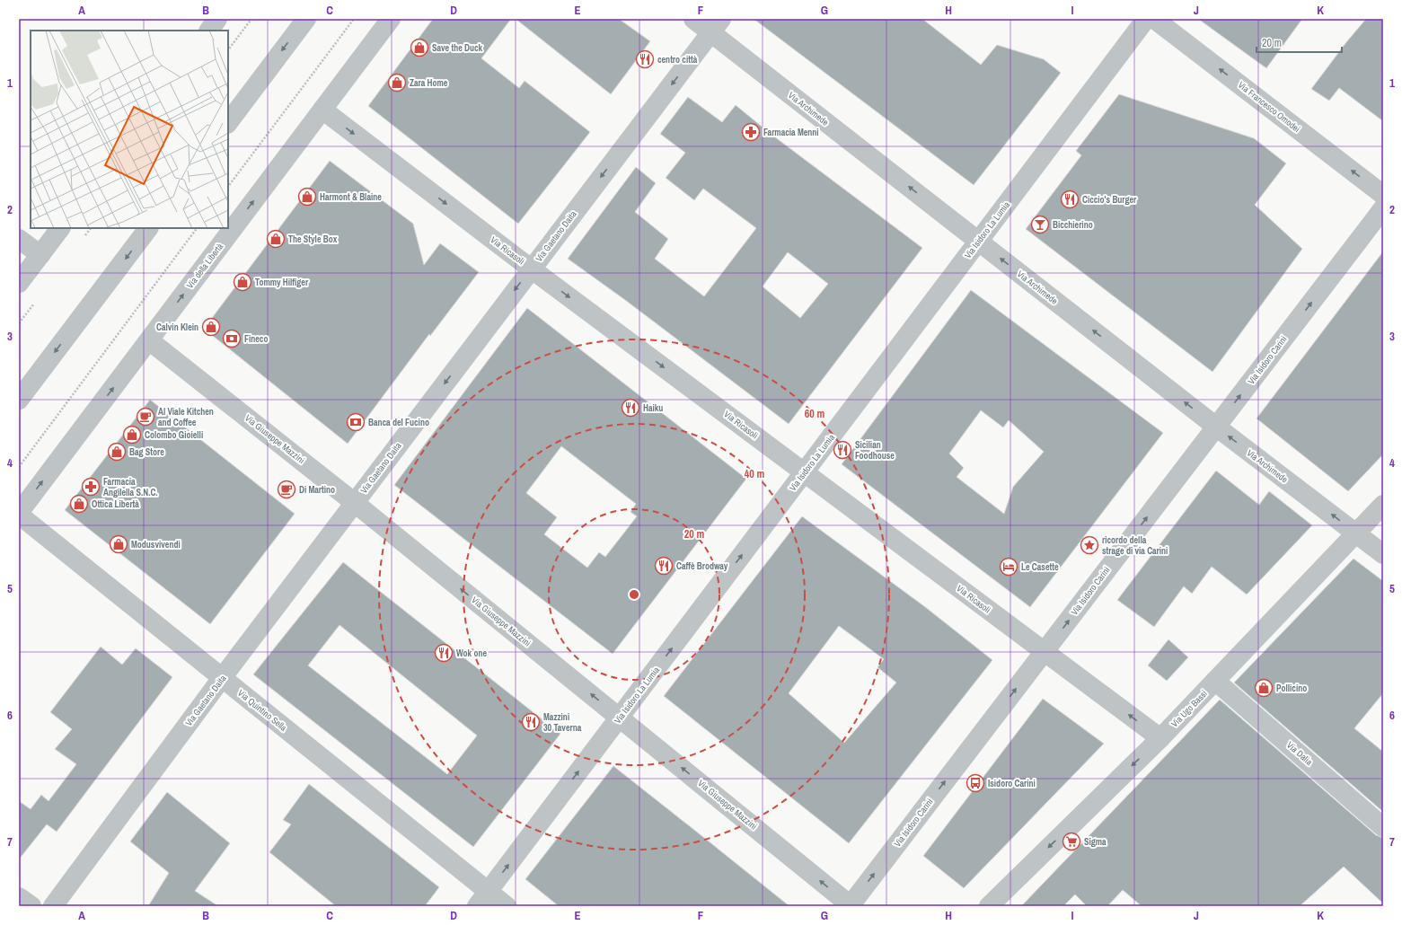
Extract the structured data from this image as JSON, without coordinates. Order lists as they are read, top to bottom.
{
  "streets": {
    "street": [
      "Via Francesco Omodei",
      "Via Archimede",
      "Via Isidoro La Lumia",
      "Via Gaetano Daita",
      "Via Ricasoli",
      "Via della Libertà",
      "Via Isidoro Carini",
      "Via Giuseppe Mazzini",
      "Via Ugo Bassi",
      "Via Quintino Sella",
      "Via Dalia"
    ]
  },
  "crossings": [
    ["Via Archimede", "Via Isidoro La Lumia"],
    ["Via Archimede", "Via Gaetano Daita"],
    ["Via Archimede", "Via Isidoro Carini"],
    ["Via Archimede", "Via Ugo Bassi"],
    ["Via Isidoro La Lumia", "Via Ricasoli"],
    ["Via Isidoro La Lumia", "Via Giuseppe Mazzini"],
    ["Via Isidoro La Lumia", "Via Quintino Sella"],
    ["Via Gaetano Daita", "Via Ricasoli"],
    ["Via Gaetano Daita", "Via Giuseppe Mazzini"],
    ["Via Gaetano Daita", "Via Quintino Sella"],
    ["Via Ricasoli", "Via della Libertà"],
    ["Via Ricasoli", "Via Isidoro Carini"],
    ["Via Ricasoli", "Via Ugo Bassi"],
    ["Via della Libertà", "Via Giuseppe Mazzini"],
    ["Via della Libertà", "Via Quintino Sella"],
    ["Via Isidoro Carini", "Via Giuseppe Mazzini"],
    ["Via Ugo Bassi", "Via Dalia"]
  ],
  "one_way": [
    "Via Francesco Omodei",
    "Via Archimede",
    "Via Isidoro La Lumia",
    "Via Gaetano Daita",
    "Via Isidoro Carini",
    "Via Giuseppe Mazzini",
    "Via Ugo Bassi"
  ],
  "places": {
    "shop": [
      "Save the Duck",
      "Zara Home",
      "Harmont & Blaine",
      "The Style Box",
      "Tommy Hilfiger",
      "Calvin Klein",
      "Colombo Gioielli",
      "Bag Store",
      "Ottica Libertà",
      "Modusvivendi",
      "Pollicino"
    ],
    "restaurant": [
      "centro città",
      "Ciccio's Burger",
      "Haiku",
      "Sicilian Foodhouse",
      "Caffè Brodway",
      "Wok one",
      "Mazzini 30 Taverna"
    ],
    "pharmacy": ["Farmacia Menni", "Farmacia Angilella S.N.C."],
    "bar": ["Bicchierino"],
    "bank": ["Fineco", "Banca del Fucino"],
    "cafe": ["Al Viale Kitchen and Coffee", "Di Martino"],
    "place": ["ricordo della strage di via Carini"],
    "hotel": ["Le Casette"],
    "bus stop": ["Isidoro Carini"],
    "supermarket": ["Sigma"]
  },
  "scale_bar": "20 m",
  "grid": {
    "columns": [
      "A",
      "B",
      "C",
      "D",
      "E",
      "F",
      "G",
      "H",
      "I",
      "J",
      "K"
    ],
    "rows": [
      "1",
      "2",
      "3",
      "4",
      "5",
      "6",
      "7"
    ]
  },
  "rings": ["60 m", "40 m", "20 m"]
}
